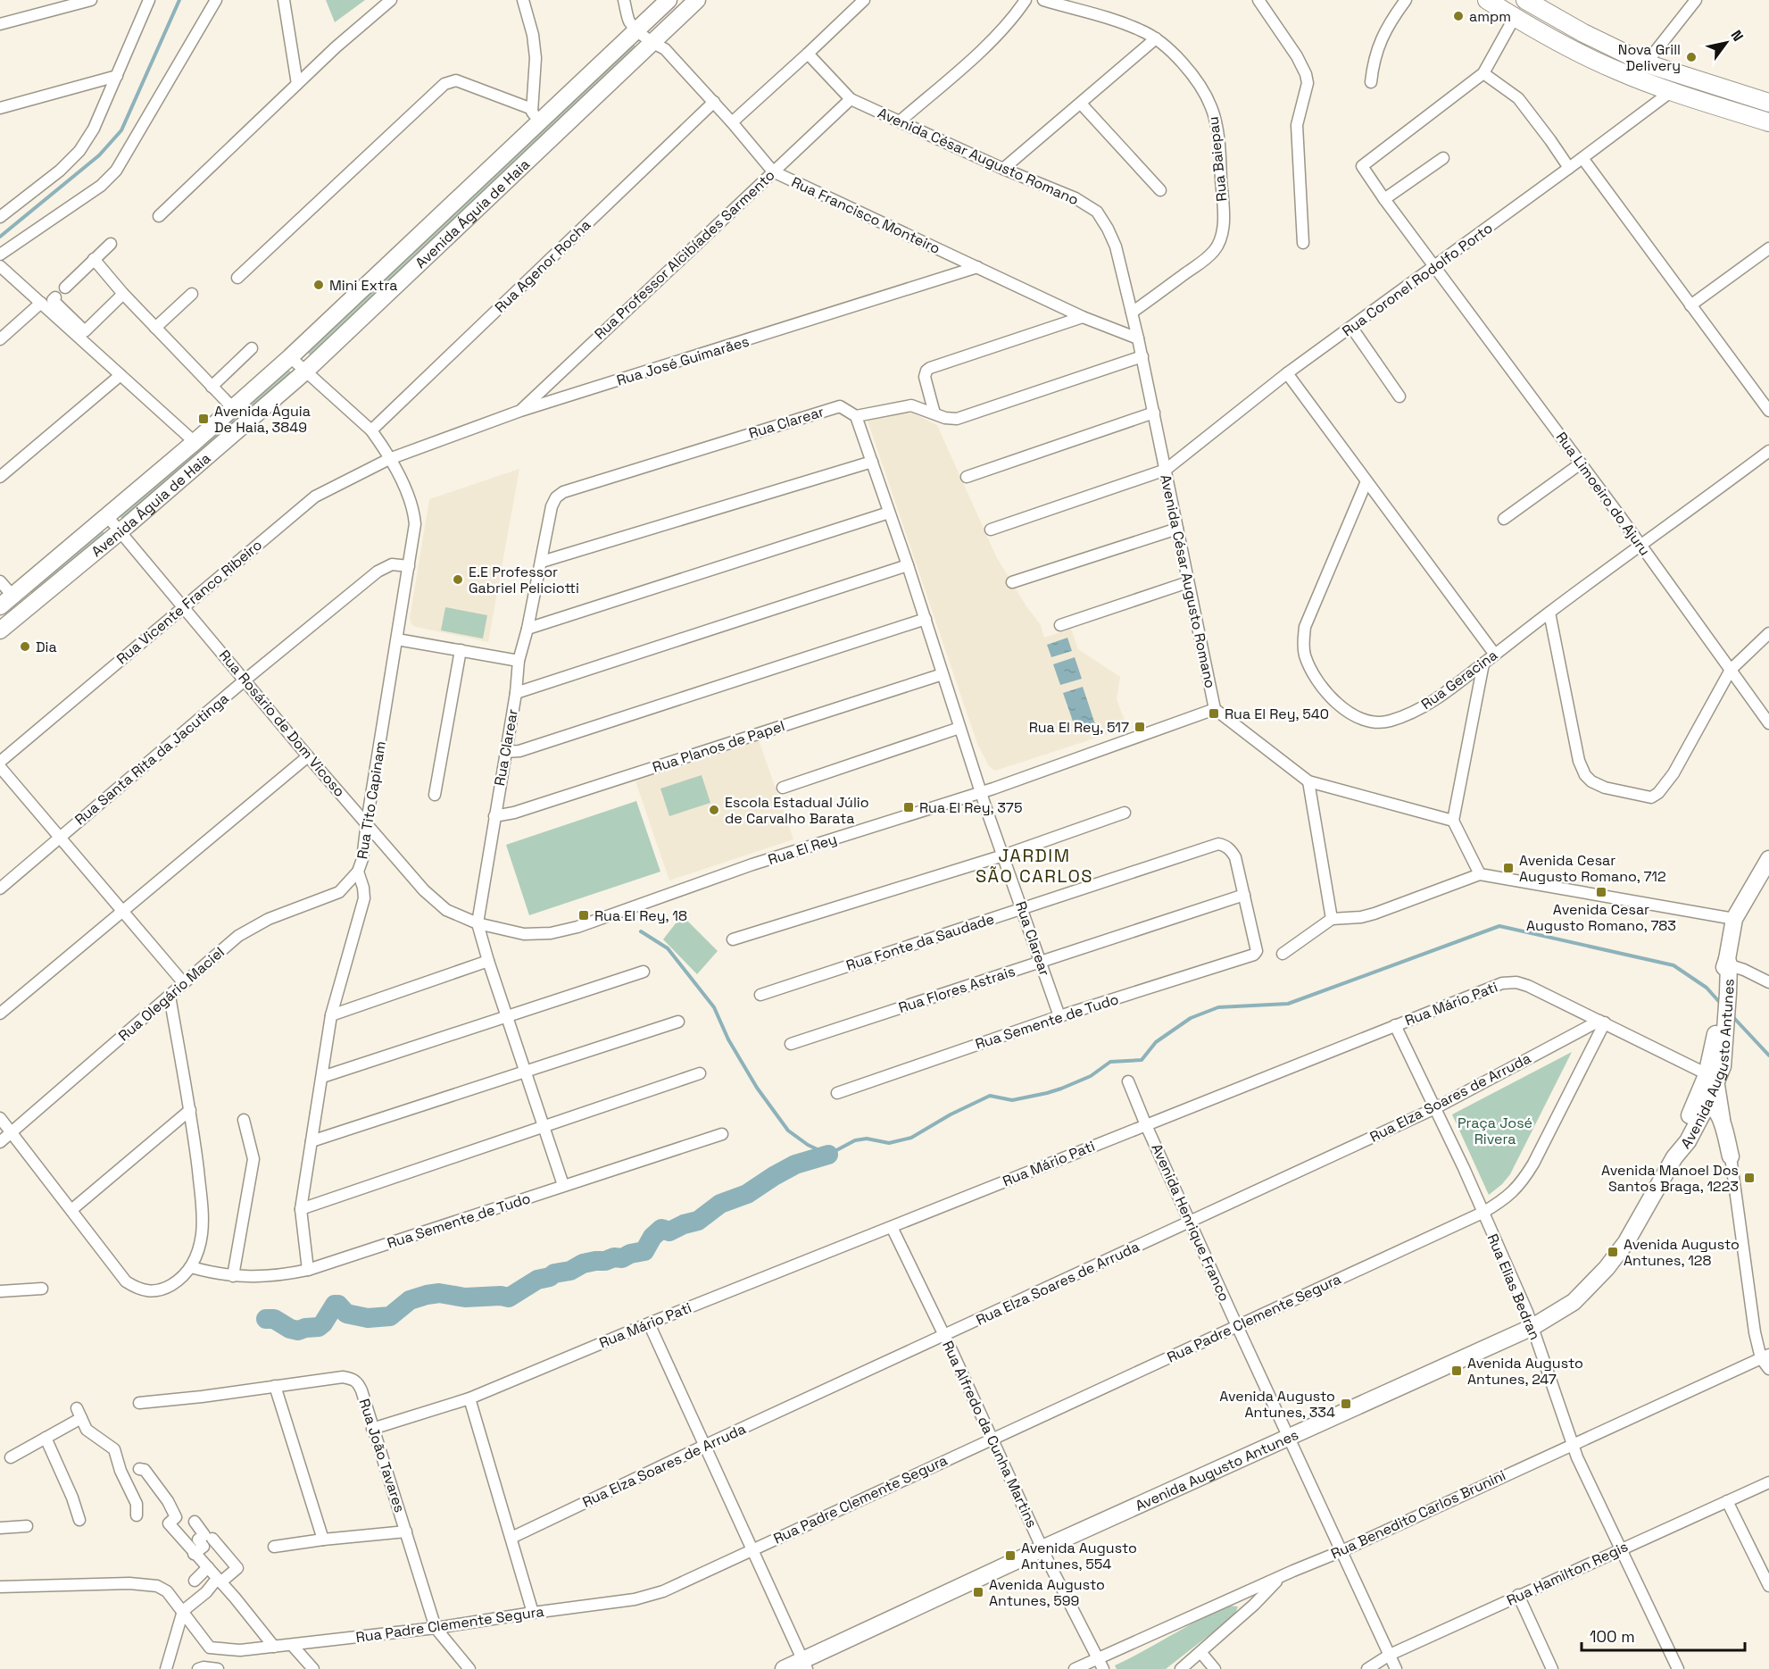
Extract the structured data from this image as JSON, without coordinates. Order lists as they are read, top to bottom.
{
  "streets": {
    "main road": ["Avenida Águia de Haia", "Avenida Augusto Antunes"],
    "street": [
      "Avenida César Augusto Romano",
      "Rua Baiepau",
      "Rua Francisco Monteiro",
      "Rua Professor Alcibíades Sarmento",
      "Rua Agenor Rocha",
      "Rua Coronel Rodolfo Porto",
      "Rua José Guimarães",
      "Rua Clarear",
      "Rua Limoeiro do Ajuru",
      "Rua Vicente Franco Ribeiro",
      "Rua Geracina",
      "Rua Rosário de Dom Vicoso",
      "Rua Planos de Papel",
      "Rua Santa Rita da Jacutinga",
      "Rua Tito Capinam",
      "Rua El Rey",
      "Rua Fonte da Saudade",
      "Rua Flores Astrais",
      "Rua Olegário Maciel",
      "Rua Mário Pati",
      "Rua Semente de Tudo",
      "Rua Elza Soares de Arruda",
      "Avenida Henrique Franco",
      "Rua Elias Bedran",
      "Rua Padre Clemente Segura",
      "Rua Alfredo da Cunha Martins",
      "Rua João Tavares",
      "Rua Benedito Carlos Brunini",
      "Rua Hamilton Regis"
    ]
  },
  "crossings": [
    ["Avenida César Augusto Romano", "Rua Baiepau"],
    ["Avenida César Augusto Romano", "Rua Francisco Monteiro"],
    ["Avenida César Augusto Romano", "Rua Professor Alcibíades Sarmento"],
    ["Avenida César Augusto Romano", "Rua Coronel Rodolfo Porto"],
    ["Avenida César Augusto Romano", "Rua El Rey"],
    ["Avenida Águia de Haia", "Rua Francisco Monteiro"],
    ["Avenida Águia de Haia", "Rua Rosário de Dom Vicoso"],
    ["Avenida Águia de Haia", "Rua Tito Capinam"],
    ["Rua Francisco Monteiro", "Rua Professor Alcibíades Sarmento"],
    ["Rua Francisco Monteiro", "Rua Agenor Rocha"],
    ["Rua Francisco Monteiro", "Rua José Guimarães"],
    ["Rua Professor Alcibíades Sarmento", "Rua José Guimarães"],
    ["Rua Agenor Rocha", "Rua Tito Capinam"],
    ["Rua Coronel Rodolfo Porto", "Rua Limoeiro do Ajuru"],
    ["Rua José Guimarães", "Rua Vicente Franco Ribeiro"],
    ["Rua José Guimarães", "Rua Tito Capinam"],
    ["Rua Clarear", "Rua Rosário de Dom Vicoso"],
    ["Rua Clarear", "Rua Planos de Papel"],
    ["Rua Clarear", "Rua El Rey"],
    ["Rua Clarear", "Rua Fonte da Saudade"],
    ["Rua Clarear", "Rua Flores Astrais"],
    ["Rua Clarear", "Rua Semente de Tudo"],
    ["Rua Limoeiro do Ajuru", "Rua Geracina"],
    ["Rua Vicente Franco Ribeiro", "Rua Rosário de Dom Vicoso"],
    ["Rua Vicente Franco Ribeiro", "Rua Tito Capinam"],
    ["Rua Rosário de Dom Vicoso", "Rua Santa Rita da Jacutinga"],
    ["Rua Rosário de Dom Vicoso", "Rua Tito Capinam"],
    ["Rua Rosário de Dom Vicoso", "Rua El Rey"],
    ["Rua Santa Rita da Jacutinga", "Rua Tito Capinam"],
    ["Rua Tito Capinam", "Rua Olegário Maciel"],
    ["Rua Tito Capinam", "Rua Semente de Tudo"],
    ["Rua Fonte da Saudade", "Rua Flores Astrais"],
    ["Rua Fonte da Saudade", "Rua Semente de Tudo"],
    ["Rua Flores Astrais", "Rua Semente de Tudo"],
    ["Rua Mário Pati", "Avenida Augusto Antunes"],
    ["Rua Mário Pati", "Rua Elza Soares de Arruda"],
    ["Rua Mário Pati", "Avenida Henrique Franco"],
    ["Rua Mário Pati", "Rua Elias Bedran"],
    ["Rua Mário Pati", "Rua Padre Clemente Segura"],
    ["Rua Mário Pati", "Rua Alfredo da Cunha Martins"],
    ["Rua Mário Pati", "Rua João Tavares"],
    ["Avenida Augusto Antunes", "Avenida Henrique Franco"],
    ["Avenida Augusto Antunes", "Rua Elias Bedran"],
    ["Avenida Augusto Antunes", "Rua Alfredo da Cunha Martins"],
    ["Rua Elza Soares de Arruda", "Avenida Henrique Franco"],
    ["Rua Elza Soares de Arruda", "Rua Elias Bedran"],
    ["Rua Elza Soares de Arruda", "Rua Padre Clemente Segura"],
    ["Rua Elza Soares de Arruda", "Rua Alfredo da Cunha Martins"],
    ["Avenida Henrique Franco", "Rua Padre Clemente Segura"],
    ["Avenida Henrique Franco", "Rua Benedito Carlos Brunini"],
    ["Avenida Henrique Franco", "Rua Hamilton Regis"],
    ["Rua Elias Bedran", "Rua Padre Clemente Segura"],
    ["Rua Elias Bedran", "Rua Benedito Carlos Brunini"],
    ["Rua Elias Bedran", "Rua Hamilton Regis"],
    ["Rua Padre Clemente Segura", "Rua Alfredo da Cunha Martins"],
    ["Rua Padre Clemente Segura", "Rua João Tavares"],
    ["Rua Alfredo da Cunha Martins", "Rua Benedito Carlos Brunini"]
  ],
  "districts": ["JARDIM SÃO CARLOS"],
  "parks": ["Praça José Rivera"],
  "places": {
    "other": [
      "ampm",
      "Nova Grill Delivery",
      "Mini Extra",
      "E.E Professor Gabriel Peliciotti",
      "Dia",
      "Escola Estadual Júlio de Carvalho Barata"
    ],
    "transit": [
      "Avenida Águia De Haia, 3849",
      "Rua El Rey, 540",
      "Rua El Rey, 517",
      "Rua El Rey, 375",
      "Avenida Cesar Augusto Romano, 712",
      "Avenida Cesar Augusto Romano, 783",
      "Rua El Rey, 18",
      "Avenida Manoel Dos Santos Braga, 1223",
      "Avenida Augusto Antunes, 128",
      "Avenida Augusto Antunes, 247",
      "Avenida Augusto Antunes, 334",
      "Avenida Augusto Antunes, 554",
      "Avenida Augusto Antunes, 599"
    ]
  },
  "scale_bar": "100 m",
  "north": "top right"
}
